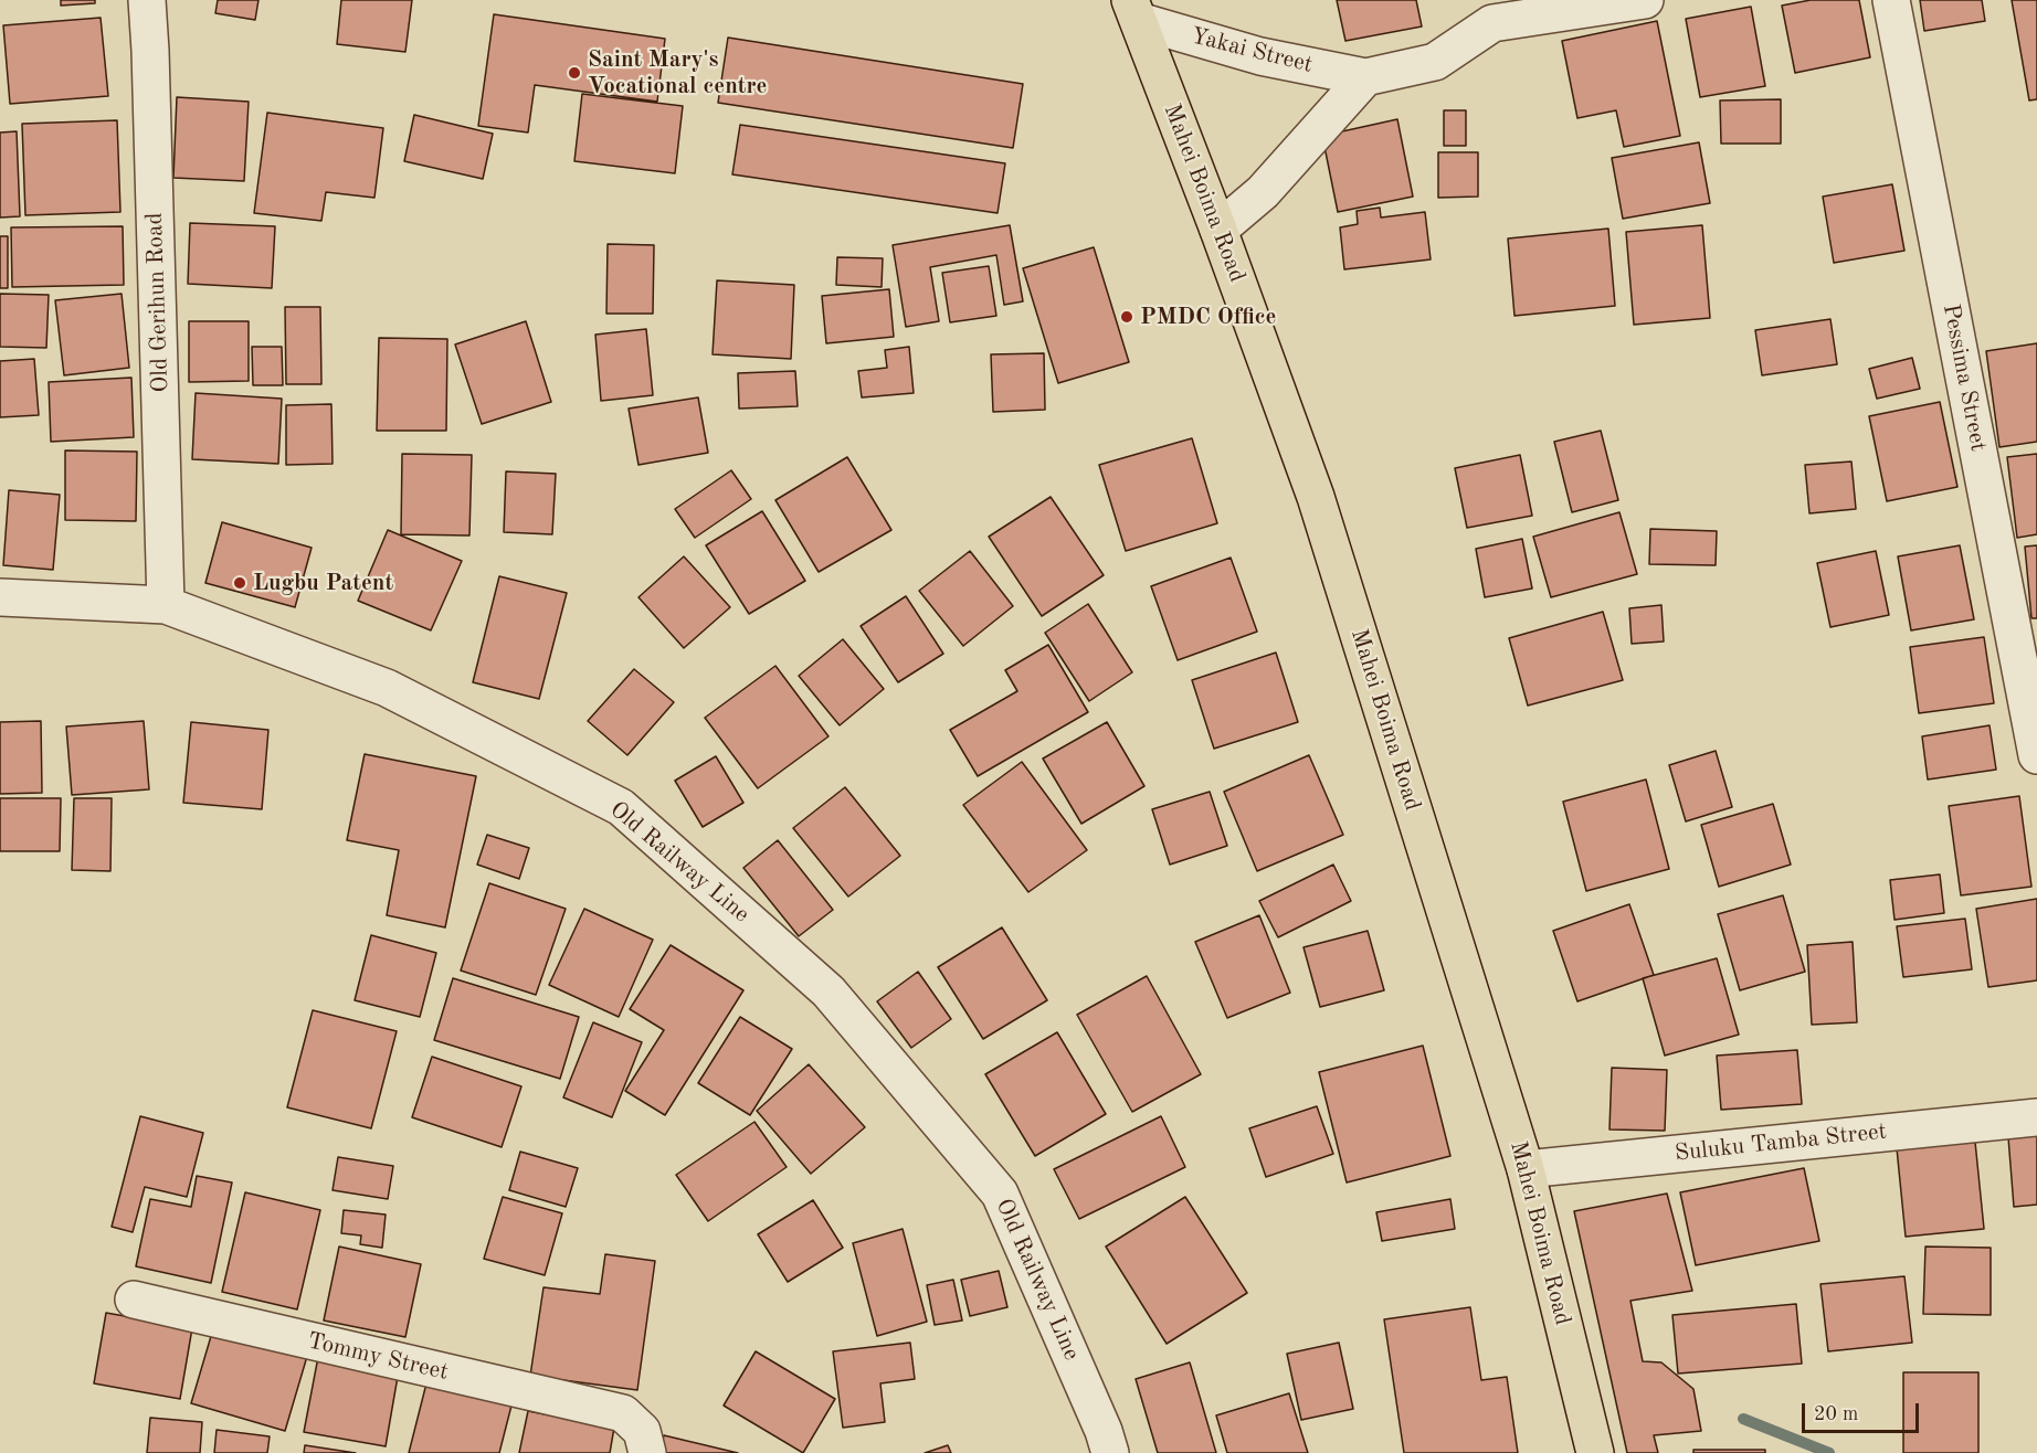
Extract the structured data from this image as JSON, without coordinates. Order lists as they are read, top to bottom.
{
  "streets": {
    "main road": ["Mahei Boima Road"],
    "street": [
      "Yakai Street",
      "Old Gerihun Road",
      "Pessima Street",
      "Old Railway Line",
      "Suluku Tamba Street",
      "Tommy Street"
    ]
  },
  "crossings": [
    ["Yakai Street", "Mahei Boima Road"],
    ["Mahei Boima Road", "Suluku Tamba Street"],
    ["Old Gerihun Road", "Old Railway Line"]
  ],
  "places": ["Saint Mary's Vocational centre", "PMDC Office", "Lugbu Patent"],
  "scale_bar": "20 m"
}
